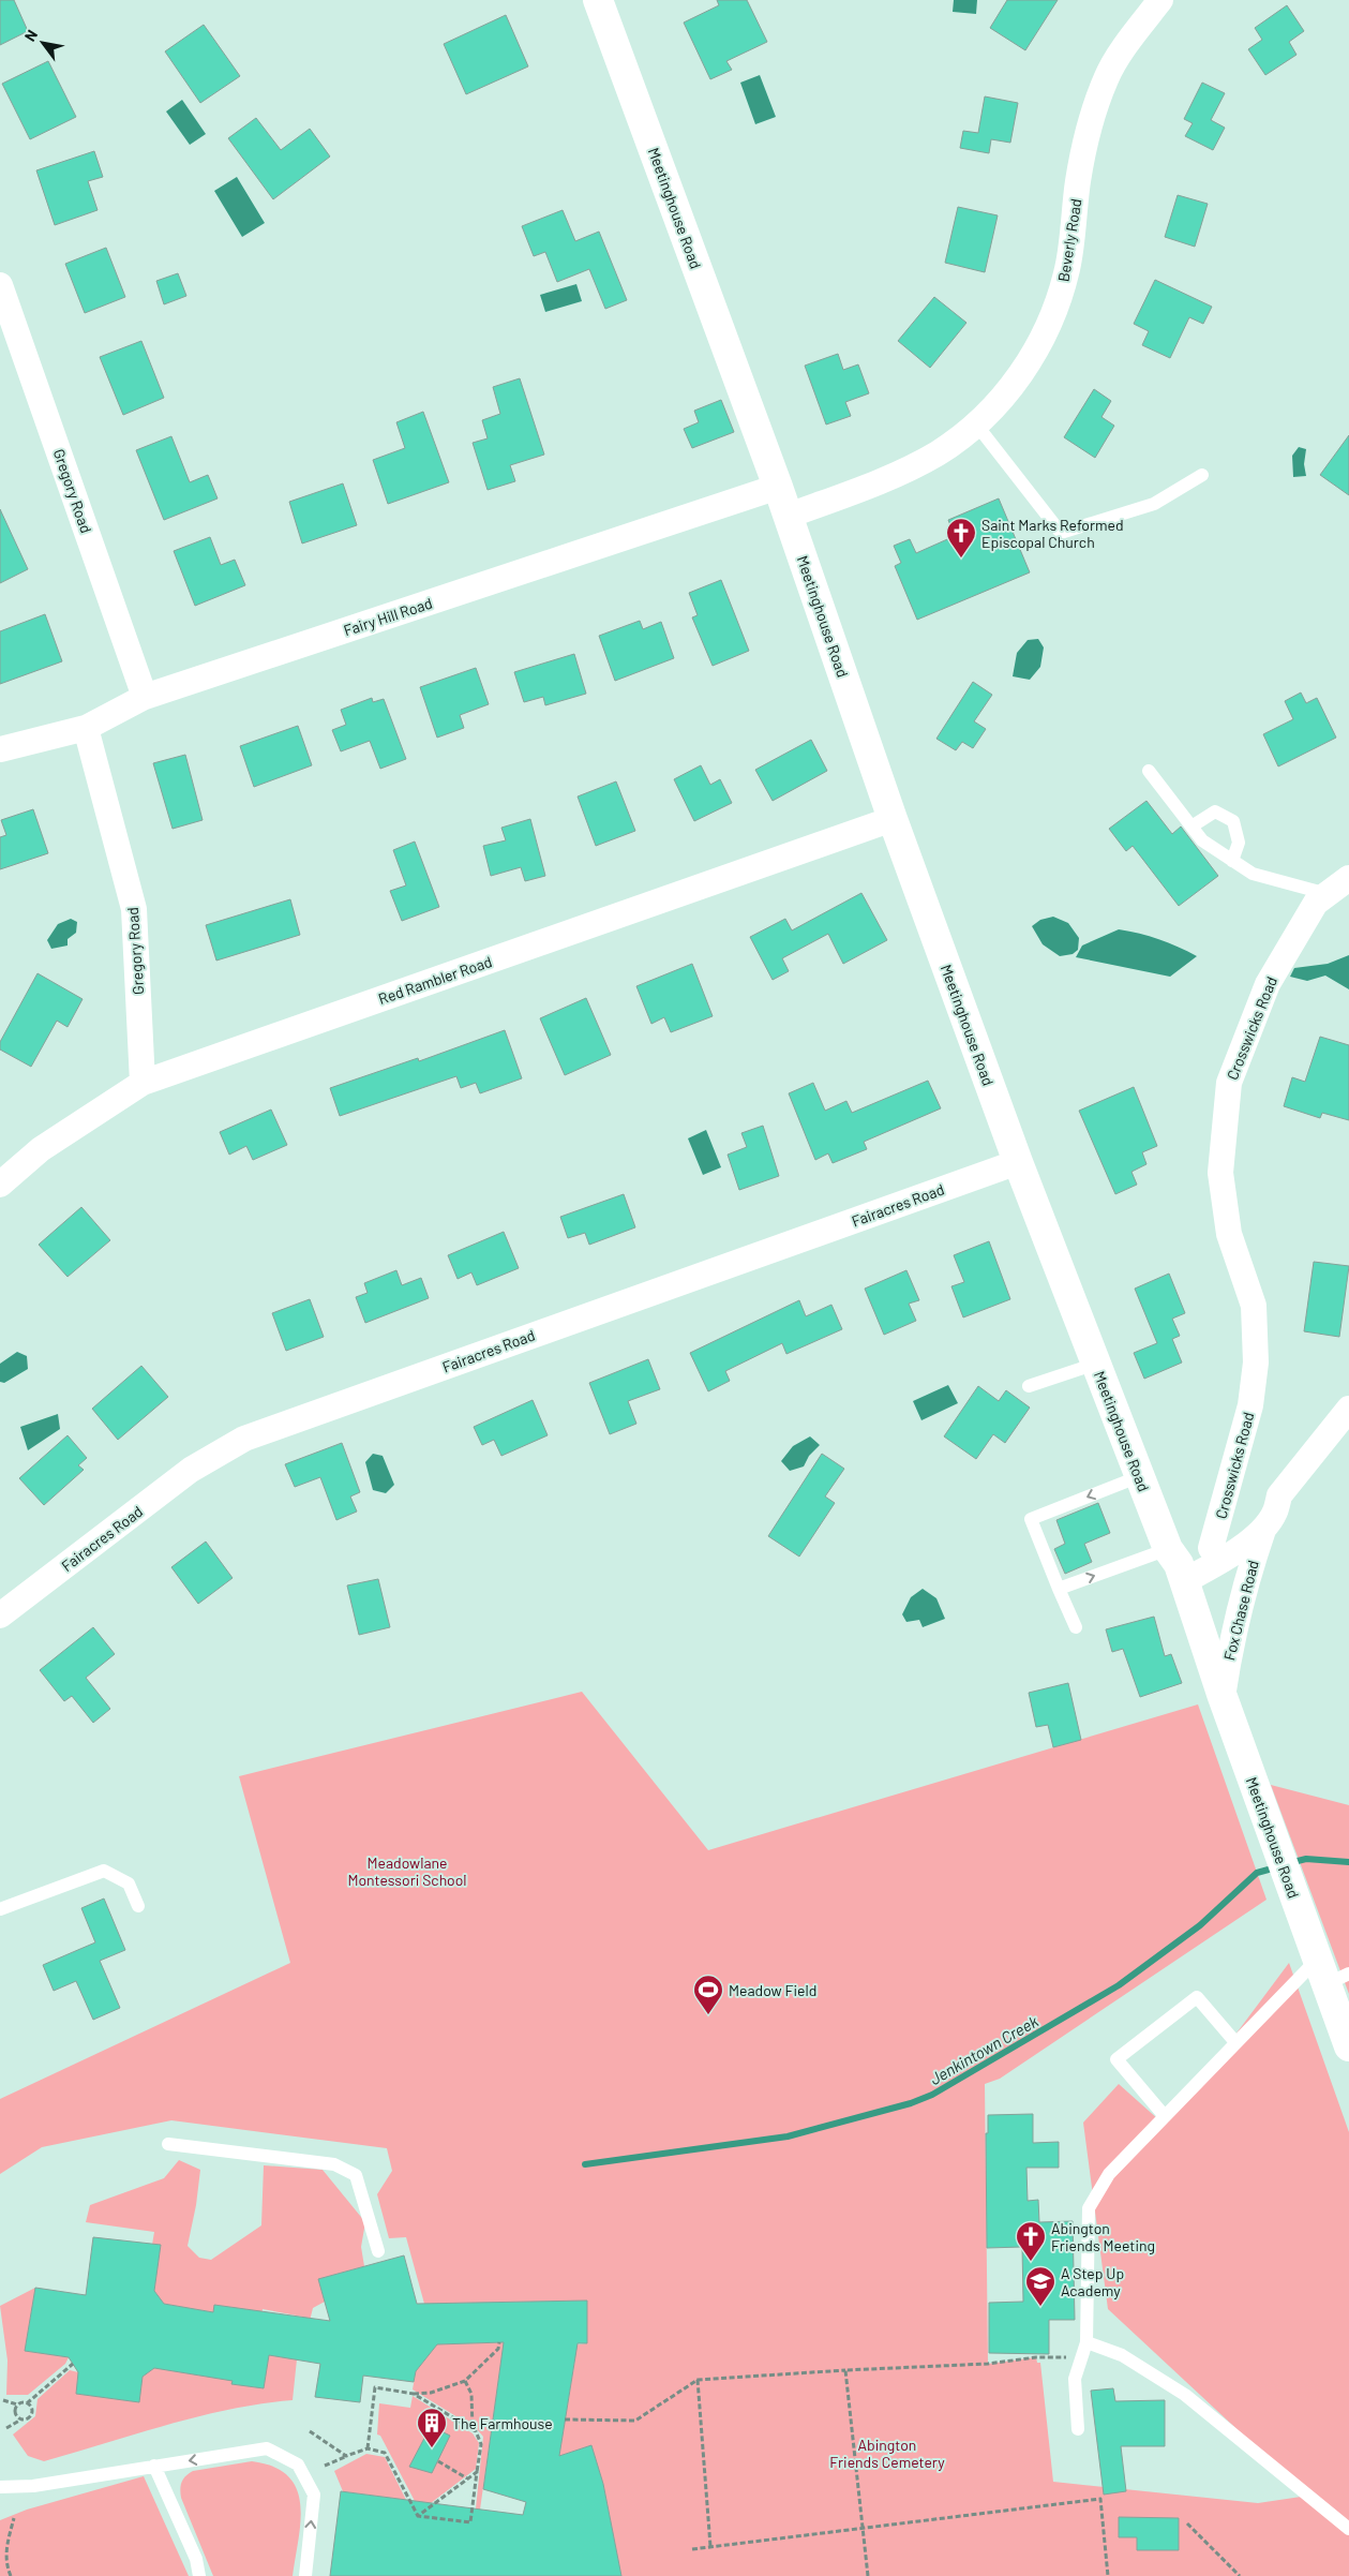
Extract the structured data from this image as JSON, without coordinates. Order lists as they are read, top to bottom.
{
  "streets": {
    "street": [
      "Meetinghouse Road",
      "Beverly Road",
      "Gregory Road",
      "Fairy Hill Road",
      "Red Rambler Road",
      "Crosswicks Road",
      "Fairacres Road",
      "Fox Chase Road"
    ]
  },
  "crossings": [
    ["Meetinghouse Road", "Beverly Road"],
    ["Meetinghouse Road", "Fairy Hill Road"],
    ["Meetinghouse Road", "Red Rambler Road"],
    ["Meetinghouse Road", "Fairacres Road"],
    ["Meetinghouse Road", "Fox Chase Road"],
    ["Gregory Road", "Fairy Hill Road"],
    ["Gregory Road", "Red Rambler Road"],
    ["Crosswicks Road", "Fox Chase Road"]
  ],
  "water": ["Jenkintown Creek"],
  "parks": ["Meadowlane Montessori School", "Abington Friends Cemetery"],
  "places": {
    "church": ["Saint Marks Reformed Episcopal Church", "Abington Friends Meeting"],
    "sports": ["Meadow Field"],
    "school or university": ["A Step Up Academy"],
    "building": ["The Farmhouse"]
  },
  "north": "top left"
}
